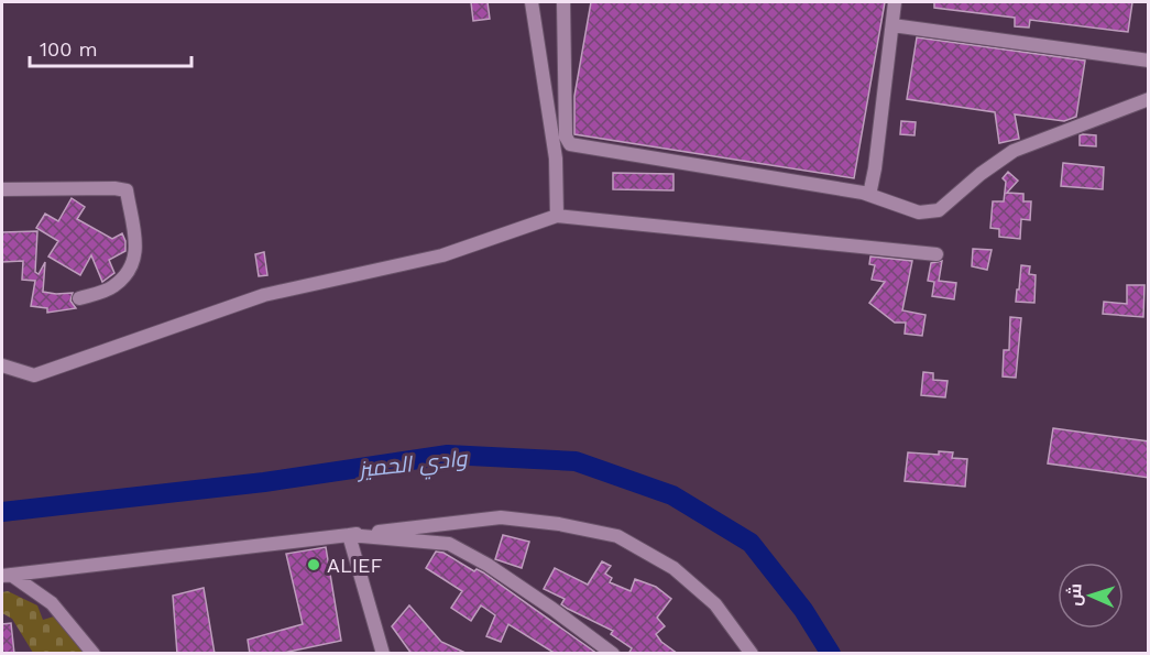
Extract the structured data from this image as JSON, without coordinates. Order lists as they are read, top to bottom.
{
  "water": ["وادي الحميز"],
  "places": ["ALIEF"],
  "scale_bar": "100 m",
  "north": "left"
}
